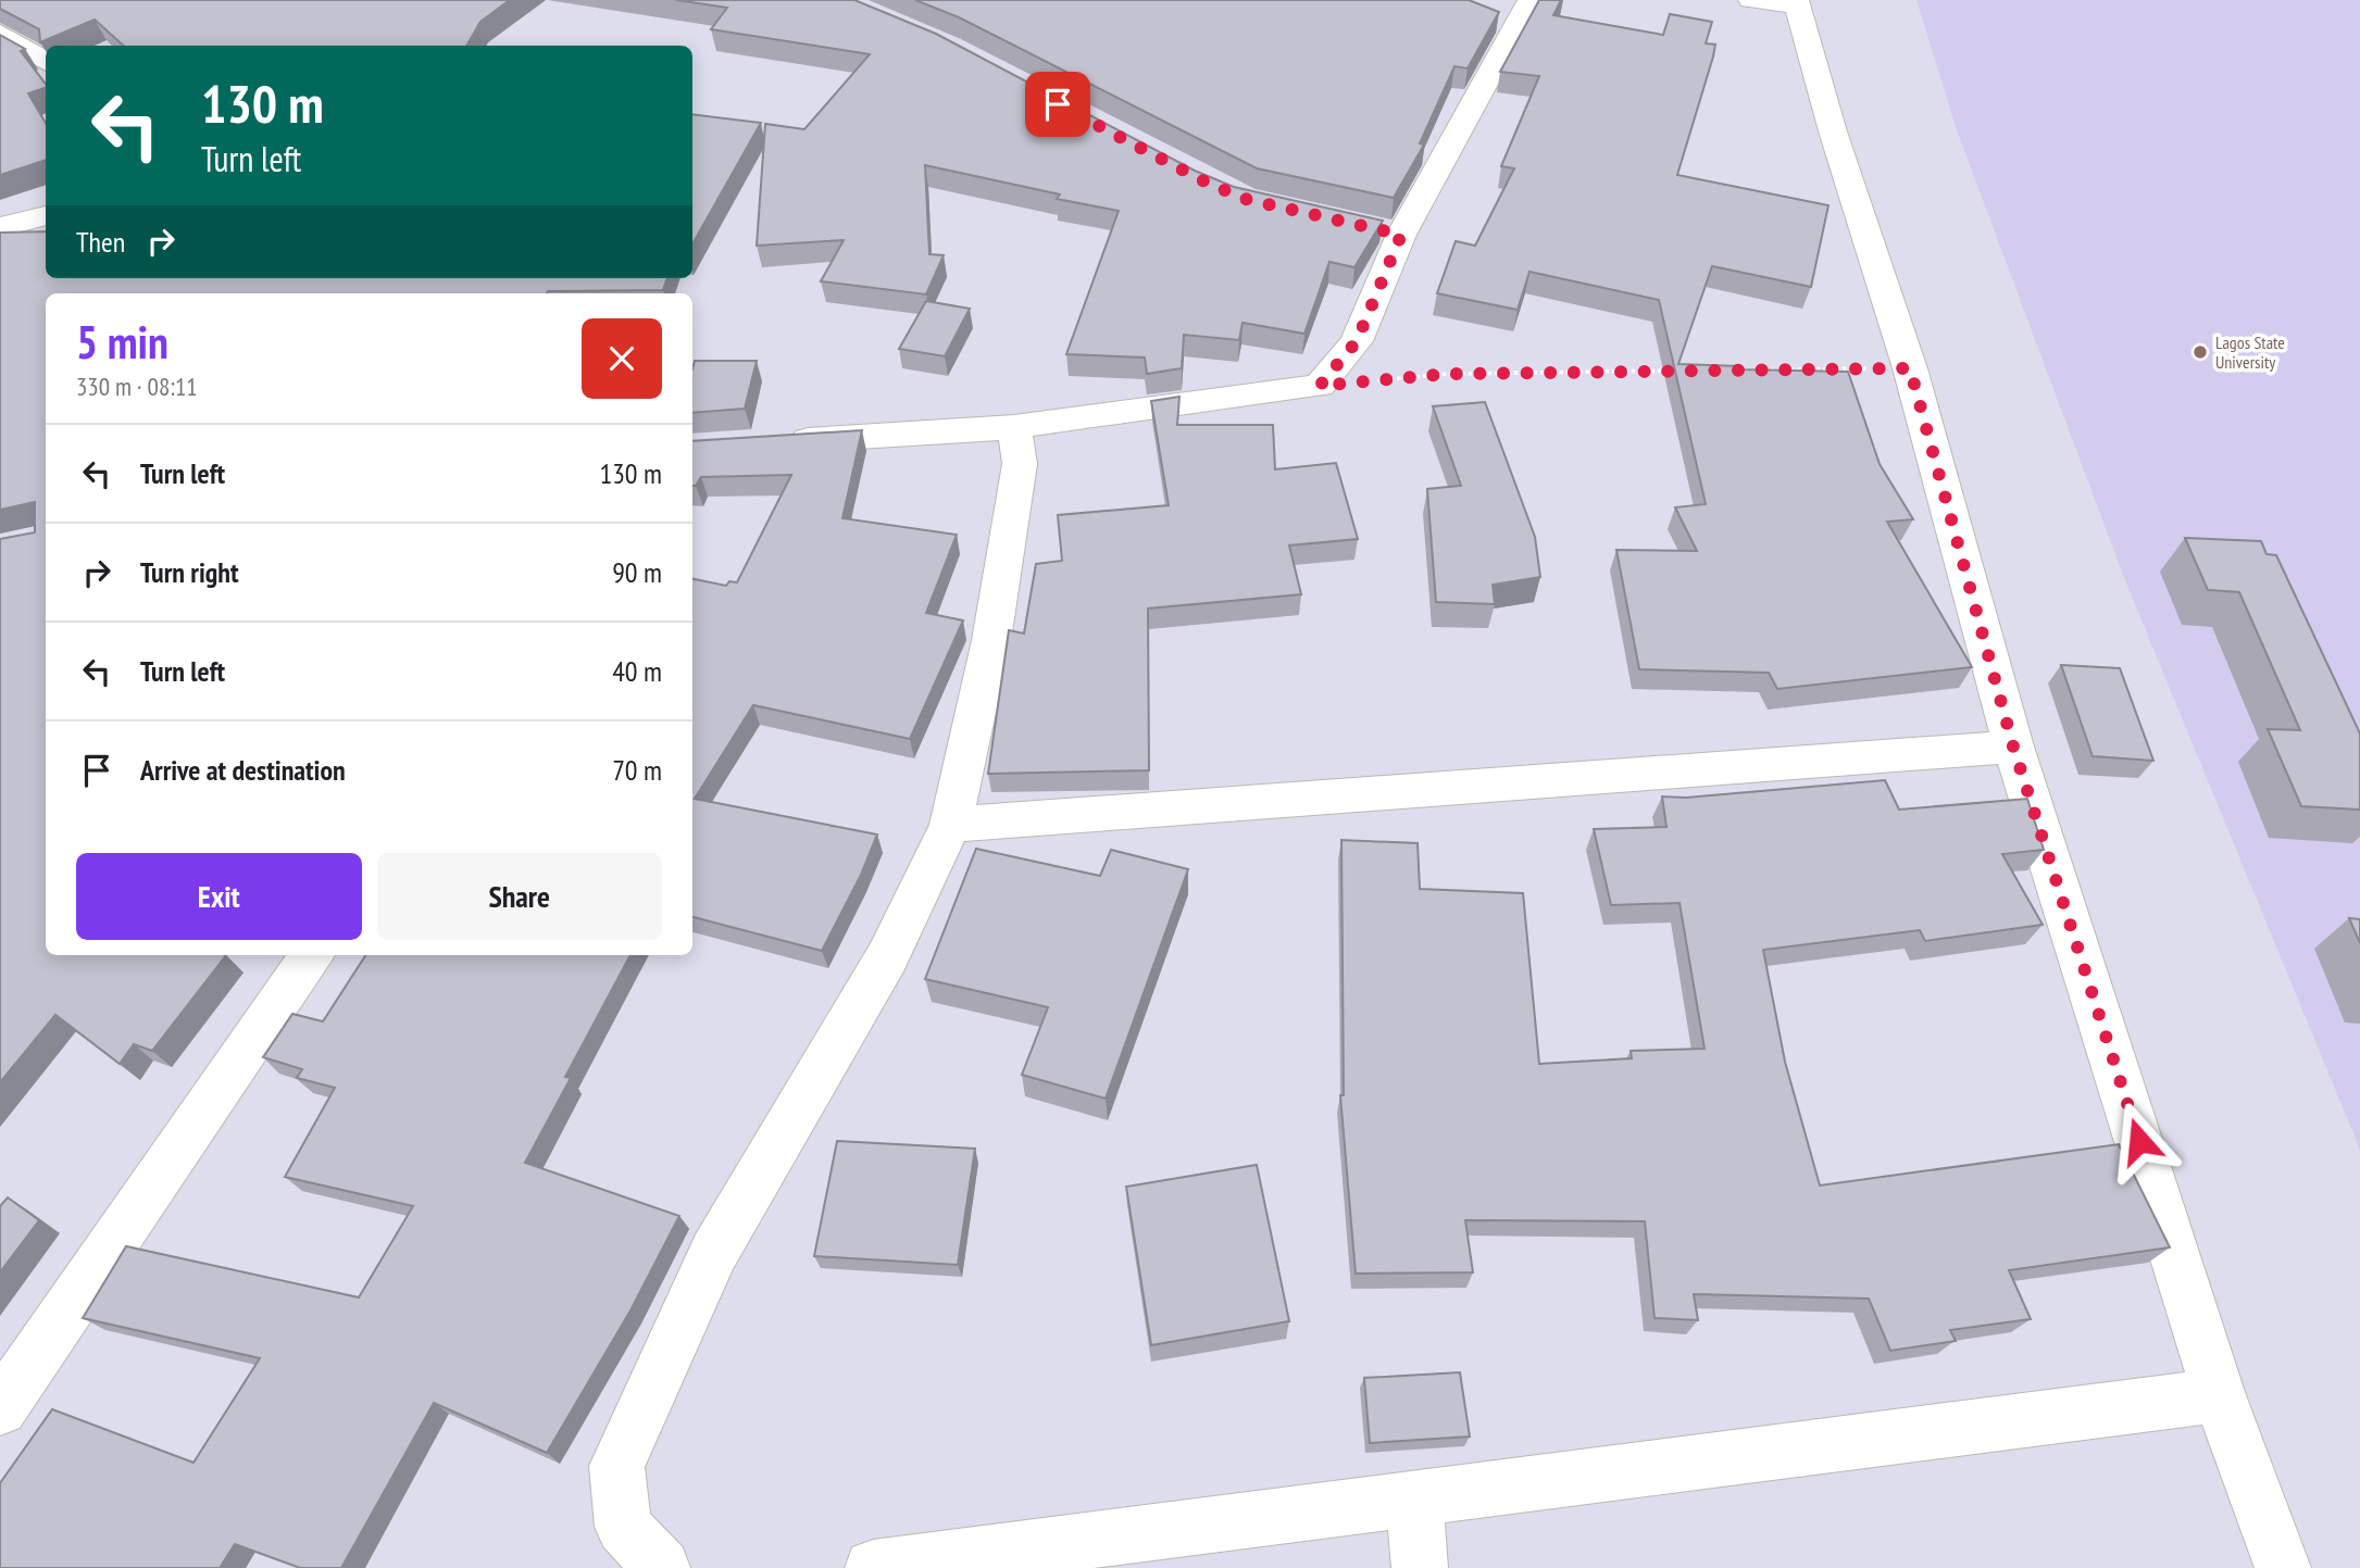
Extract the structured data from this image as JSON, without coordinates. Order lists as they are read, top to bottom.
{
  "places": ["Lagos State University"],
  "page": {
    "turn": ["130 m", "Turn left"],
    "then": "Then",
    "heading": ["5 min", "330 m · 08:11"],
    "list": [
      {
        "name": "Turn left",
        "value": "130 m"
      },
      {
        "name": "Turn right",
        "value": "90 m"
      },
      {
        "name": "Turn left",
        "value": "40 m"
      },
      {
        "name": "Arrive at destination",
        "value": "70 m"
      }
    ],
    "buttons": ["Exit", "Share"]
  }
}
